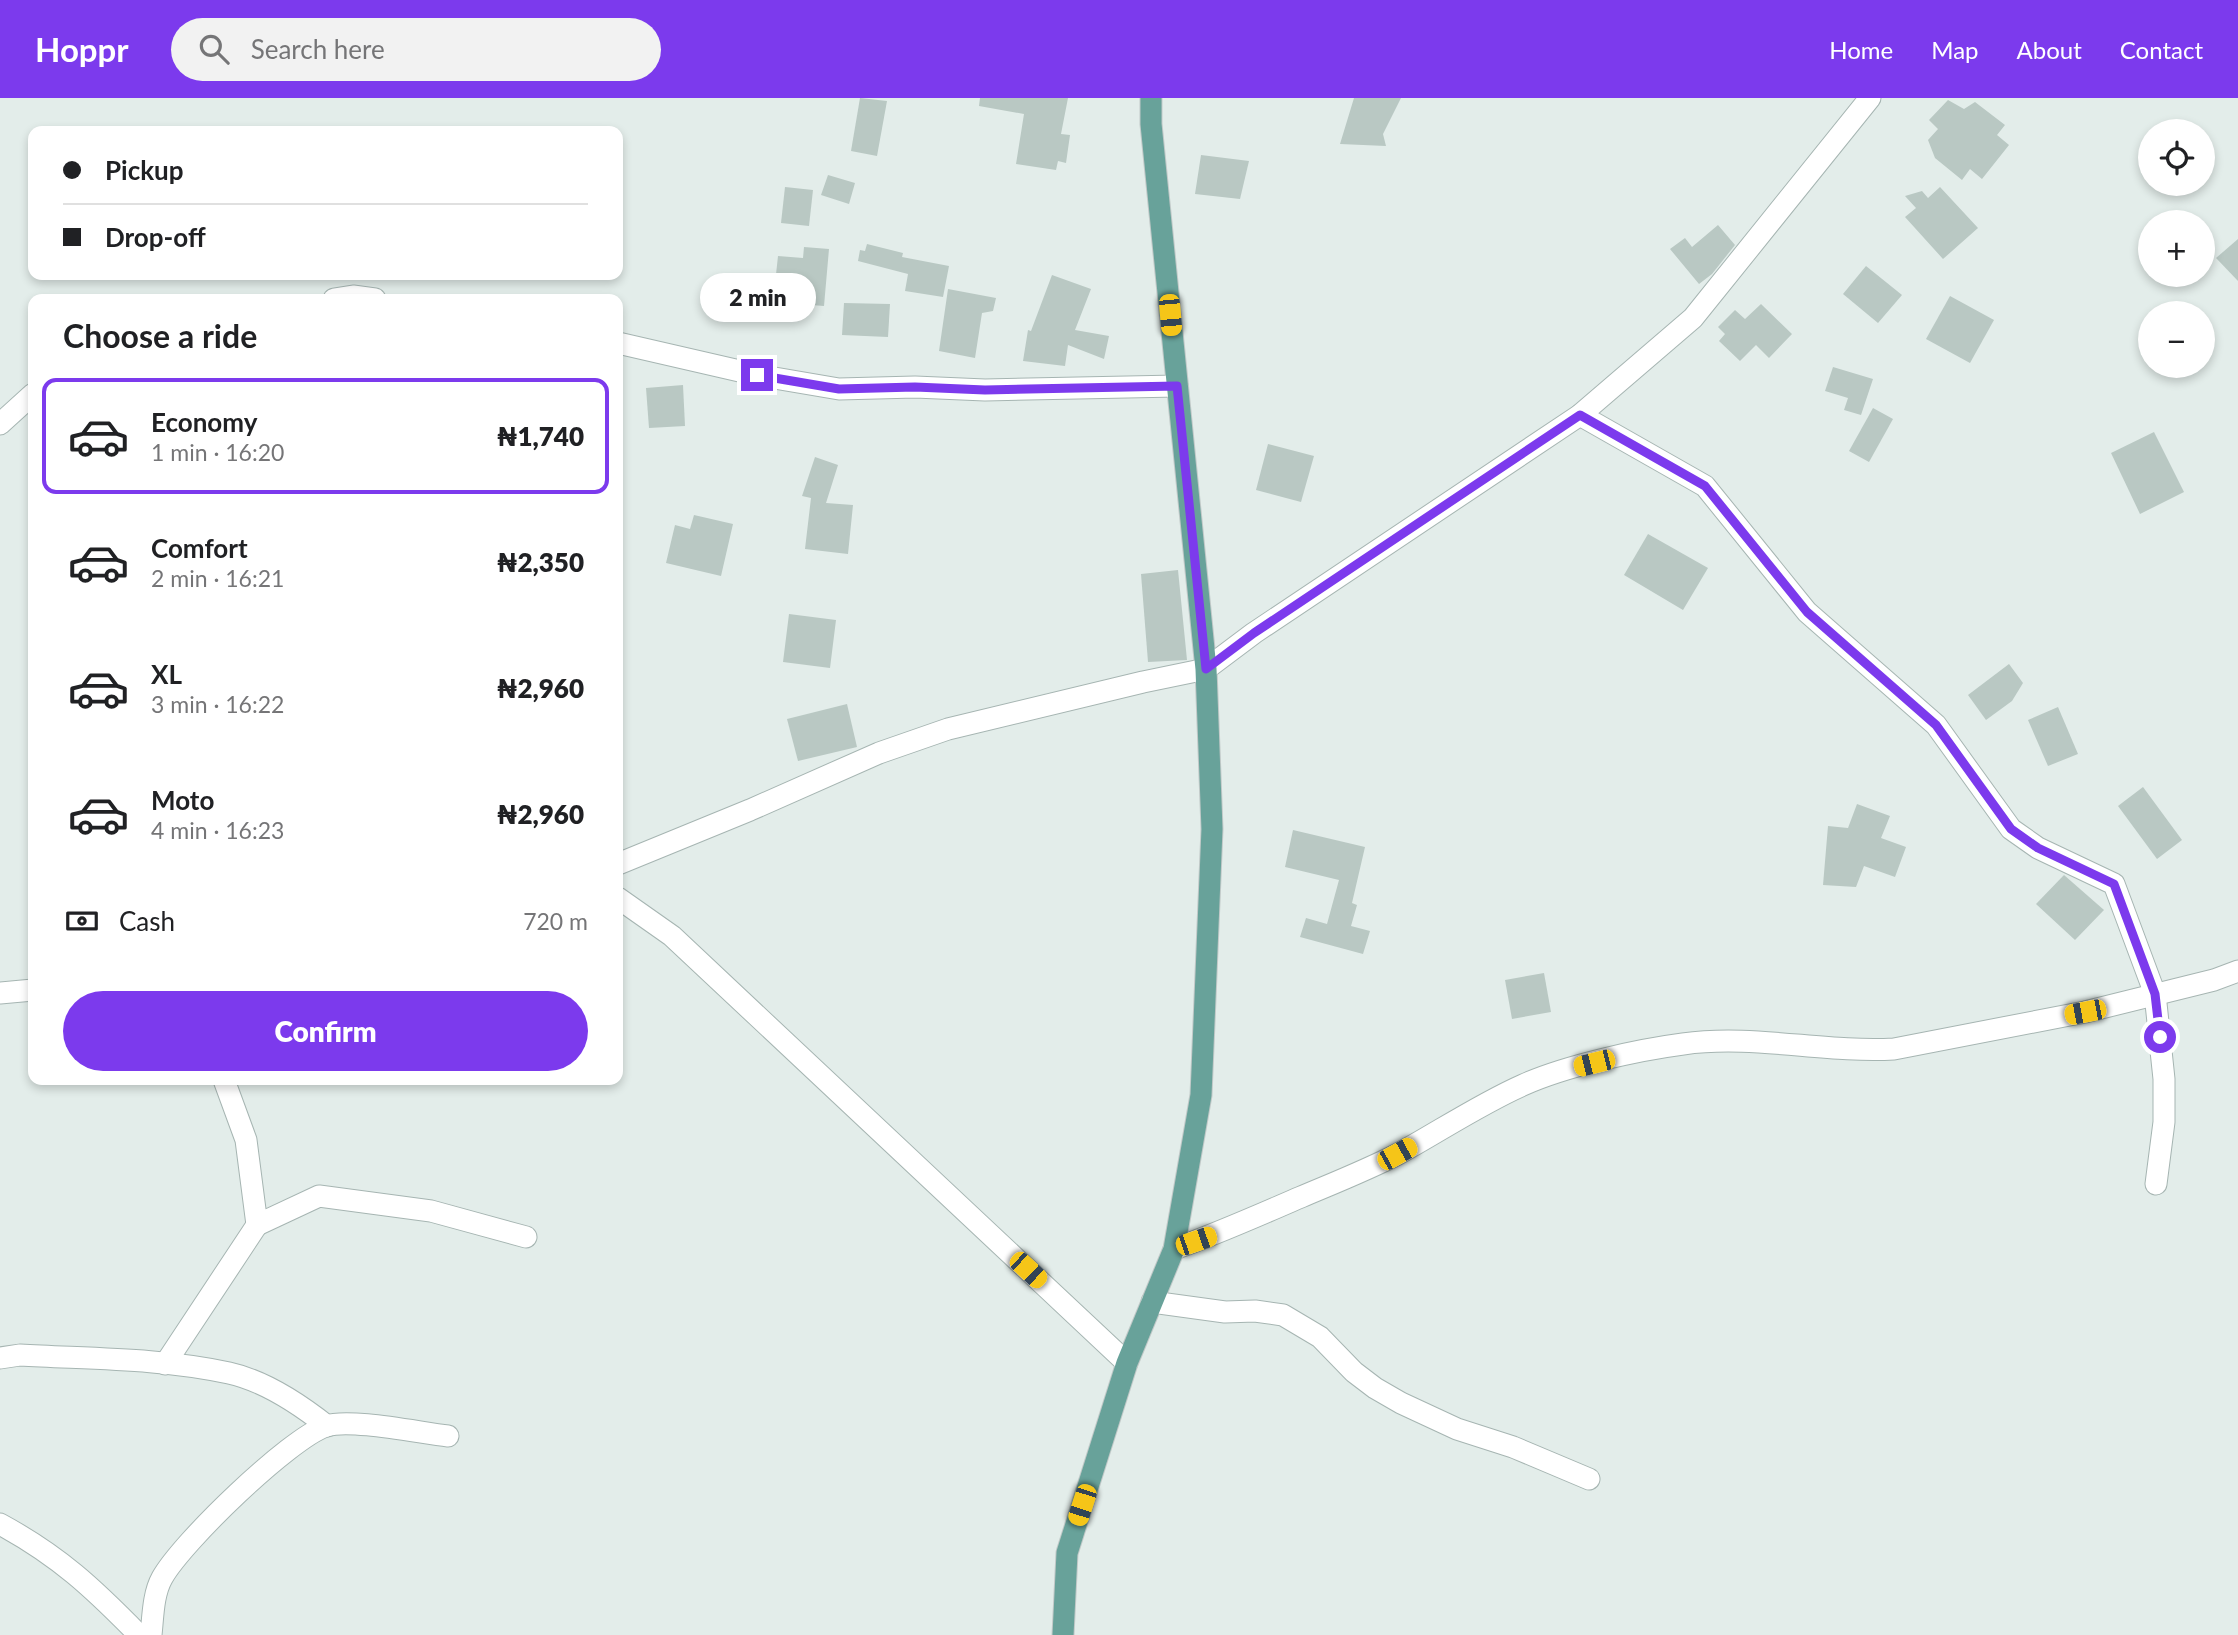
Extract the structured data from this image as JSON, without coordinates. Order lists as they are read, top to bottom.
{
  "page": {
    "header": "Hoppr",
    "search": "Search here",
    "nav": [
      "Home",
      "Map",
      "About",
      "Contact"
    ],
    "map_buttons": ["+", "−"],
    "banner": ["Pickup", "Drop-off"],
    "bubble": "2 min",
    "heading": "Choose a ride",
    "list": [
      {
        "name": "Economy",
        "note": "1 min · 16:20",
        "value": "₦1,740"
      },
      {
        "name": "Comfort",
        "note": "2 min · 16:21",
        "value": "₦2,350"
      },
      {
        "name": "XL",
        "note": "3 min · 16:22",
        "value": "₦2,960"
      },
      {
        "name": "Moto",
        "note": "4 min · 16:23",
        "value": "₦2,960"
      }
    ],
    "pay": ["Cash", "720 m"],
    "buttons": "Confirm"
  }
}
